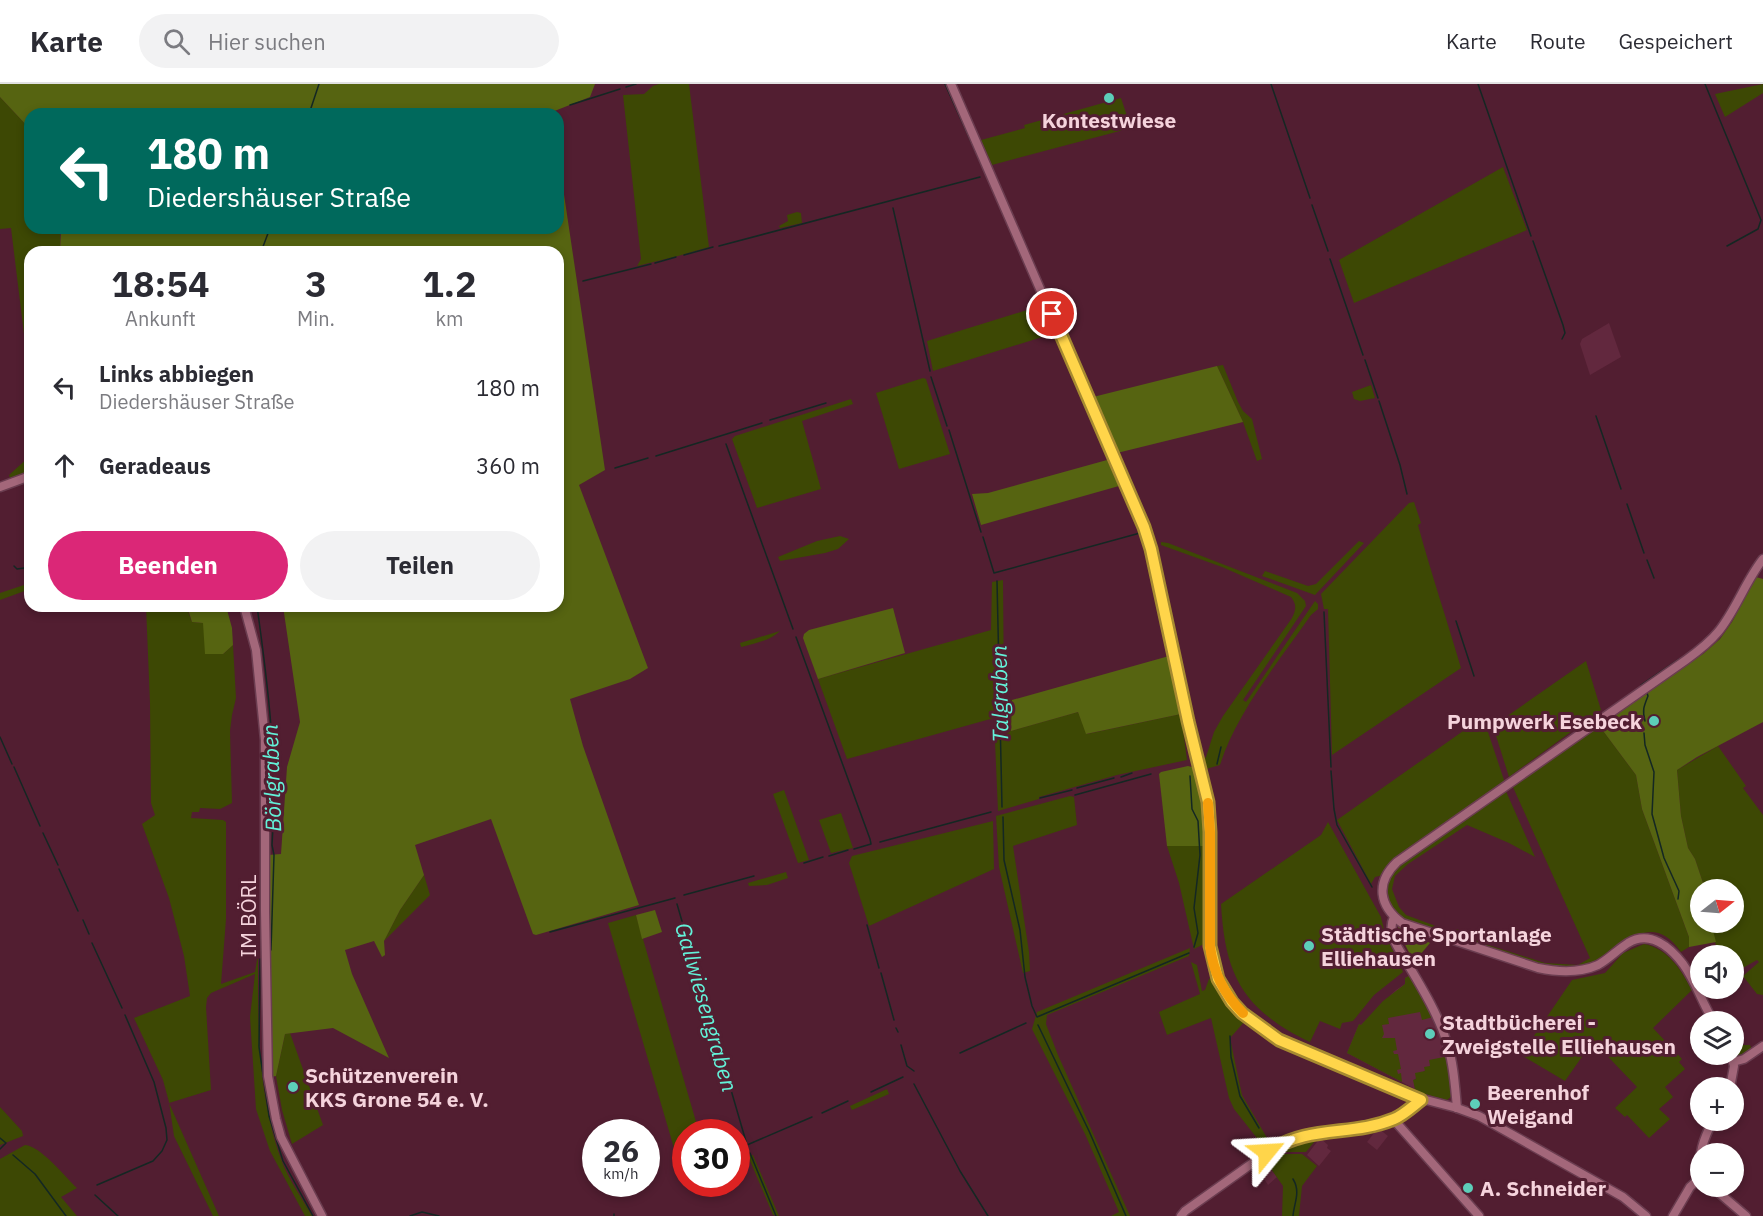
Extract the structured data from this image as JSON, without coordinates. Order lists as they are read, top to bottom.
{
  "streets": {
    "street": ["IM BÖRL"]
  },
  "water": ["Talgraben", "Börlgraben", "Gallwiesengraben"],
  "places": [
    "Kontestwiese",
    "Pumpwerk Esebeck",
    "Städtische Sportanlage Elliehausen",
    "Stadtbücherei - Zweigstelle Elliehausen",
    "Schützenverein KKS Grone 54 e. V.",
    "Beerenhof Weigand",
    "A. Schneider"
  ],
  "north": "right",
  "page": {
    "header": "Karte",
    "search": "Hier suchen",
    "nav": ["Karte", "Route", "Gespeichert"],
    "turn": ["180 m", "Diedershäuser Straße"],
    "eta": [
      "18:54",
      "Ankunft",
      "3",
      "Min.",
      "1.2",
      "km"
    ],
    "list": [
      {
        "name": "Links abbiegen",
        "note": "Diedershäuser Straße",
        "value": "180 m"
      },
      {
        "name": "Geradeaus",
        "value": "360 m"
      }
    ],
    "buttons": ["Beenden", "Teilen"],
    "map_buttons": ["+", "−"],
    "speed": "26 km/h",
    "limit": "30"
  }
}
